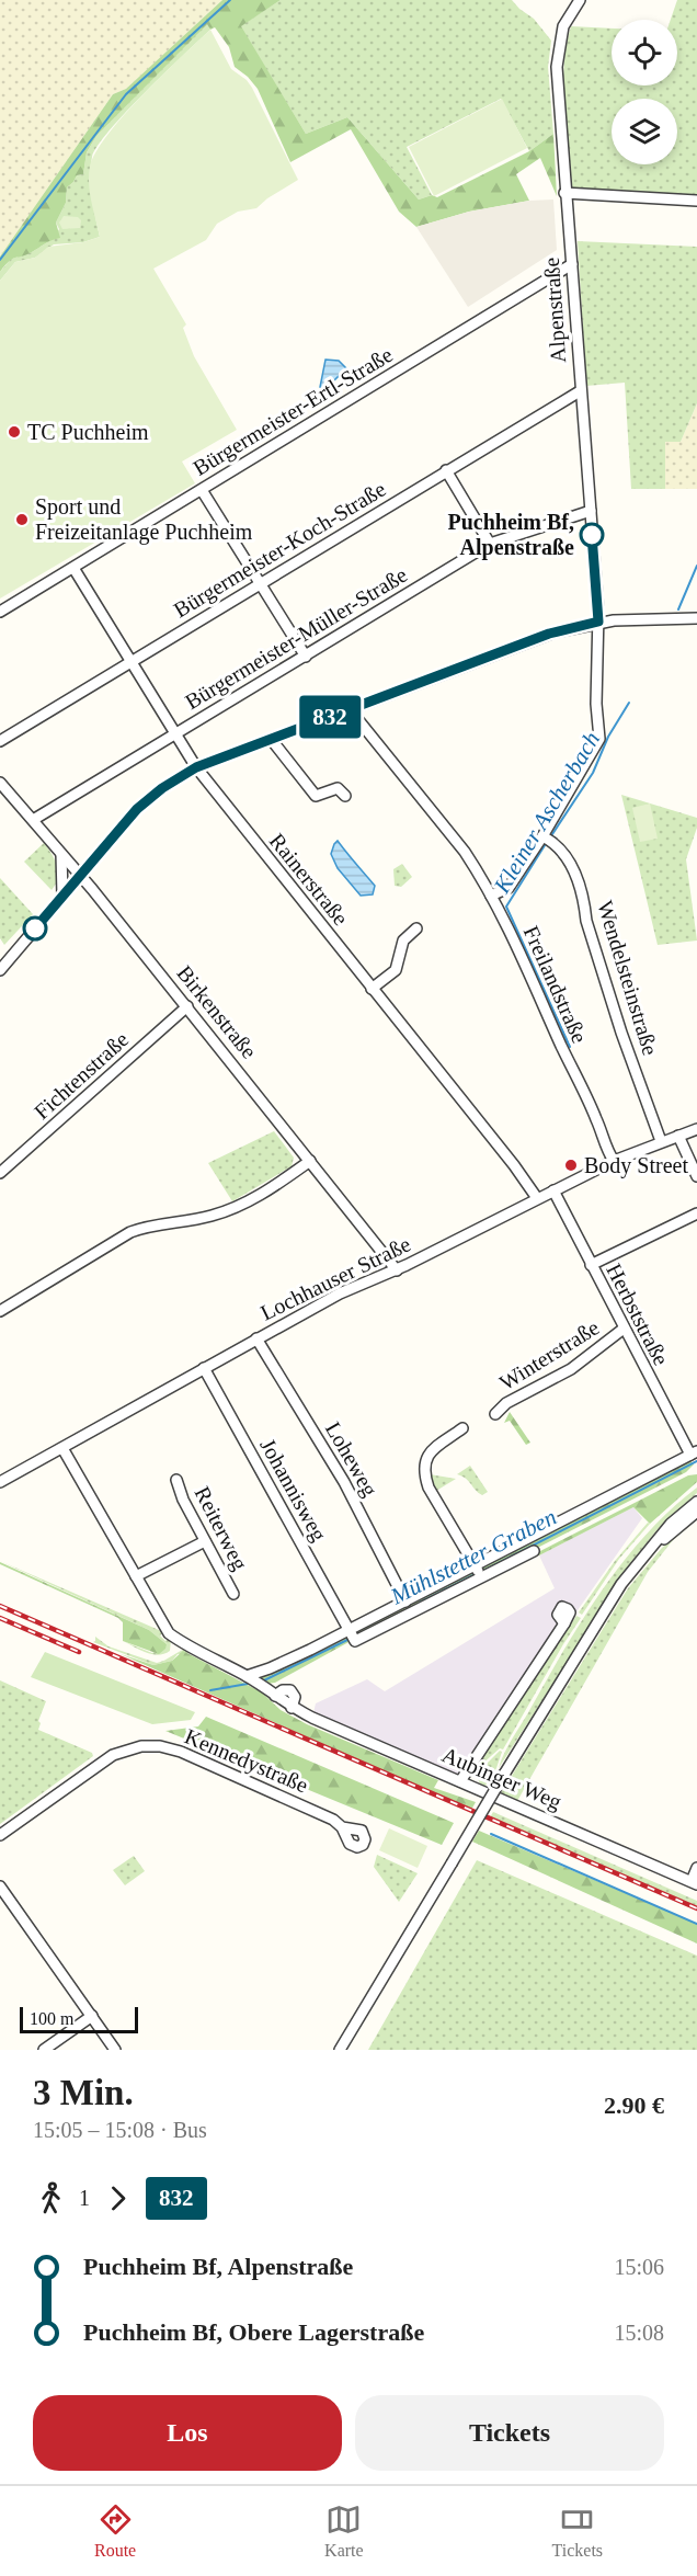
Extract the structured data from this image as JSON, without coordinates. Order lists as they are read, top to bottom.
{
  "streets": {
    "street": [
      "Alpenstraße",
      "Bürgermeister-Ertl-Straße",
      "Bürgermeister-Koch-Straße",
      "Bürgermeister-Müller-Straße",
      "Rainerstraße",
      "Wendelsteinstraße",
      "Freilandstraße",
      "Birkenstraße",
      "Fichtenstraße",
      "Lochhauser Straße",
      "Herbststraße",
      "Winterstraße",
      "Loheweg",
      "Johannisweg",
      "Reiterweg",
      "Kennedystraße",
      "Aubinger Weg"
    ]
  },
  "crossings": [
    ["Alpenstraße", "Bürgermeister-Ertl-Straße"],
    ["Alpenstraße", "Bürgermeister-Koch-Straße"],
    ["Alpenstraße", "Bürgermeister-Müller-Straße"],
    ["Alpenstraße", "Wendelsteinstraße"],
    ["Alpenstraße", "Freilandstraße"],
    ["Bürgermeister-Ertl-Straße", "Rainerstraße"],
    ["Bürgermeister-Koch-Straße", "Rainerstraße"],
    ["Bürgermeister-Müller-Straße", "Rainerstraße"],
    ["Bürgermeister-Müller-Straße", "Birkenstraße"],
    ["Rainerstraße", "Lochhauser Straße"],
    ["Wendelsteinstraße", "Lochhauser Straße"],
    ["Freilandstraße", "Lochhauser Straße"],
    ["Birkenstraße", "Fichtenstraße"],
    ["Birkenstraße", "Lochhauser Straße"],
    ["Lochhauser Straße", "Herbststraße"],
    ["Lochhauser Straße", "Loheweg"],
    ["Lochhauser Straße", "Johannisweg"],
    ["Lochhauser Straße", "Aubinger Weg"],
    ["Herbststraße", "Winterstraße"]
  ],
  "water": ["Kleiner Ascherbach", "Mühlstetter Graben"],
  "places": [
    "TC Puchheim",
    "Sport und Freizeitanlage Puchheim",
    "Puchheim Bf, Alpenstraße",
    "Body Street"
  ],
  "lines": ["bus line 832"],
  "scale_bar": "100 m",
  "page": {
    "on_map": "832",
    "scale": "100 m",
    "heading": ["3 Min.", "15:05 – 15:08 · Bus", "2.90 €"],
    "legs": ["1", "832"],
    "list": [
      {
        "name": "Puchheim Bf, Alpenstraße",
        "value": "15:06"
      },
      {
        "name": "Puchheim Bf, Obere Lagerstraße",
        "value": "15:08"
      }
    ],
    "buttons": ["Los", "Tickets"],
    "tabs": ["Route", "Karte", "Tickets"]
  }
}
